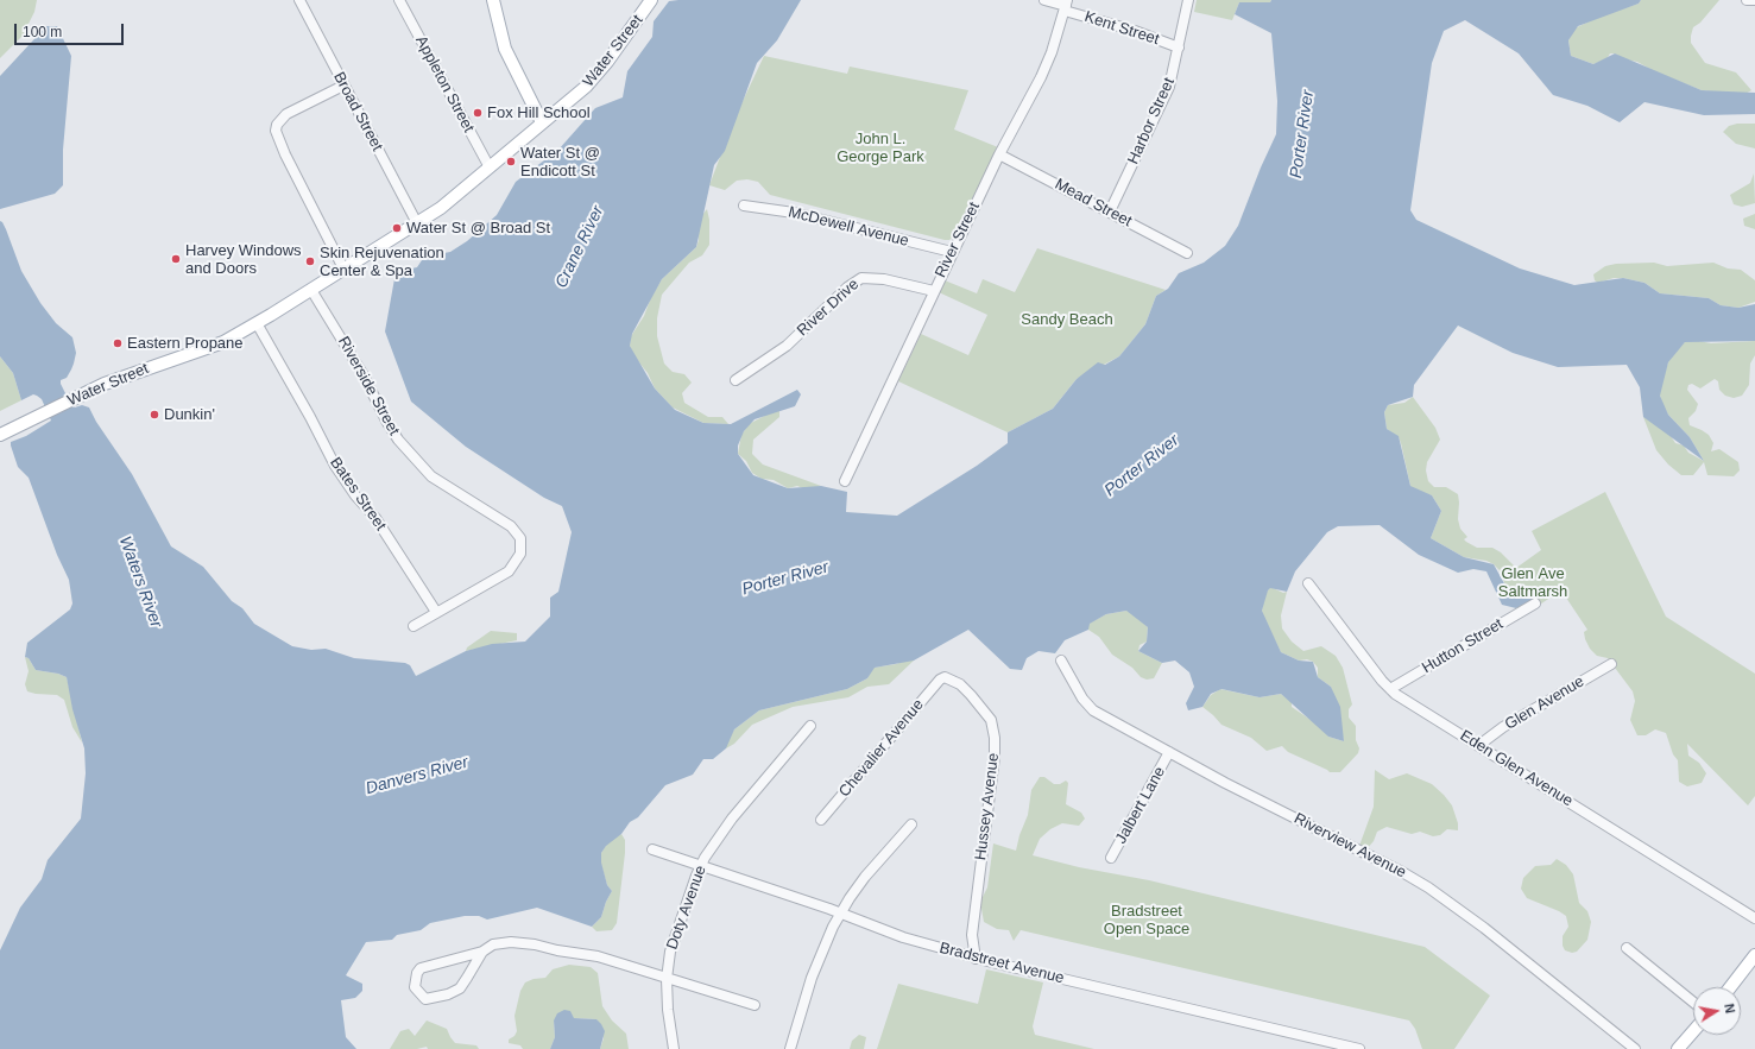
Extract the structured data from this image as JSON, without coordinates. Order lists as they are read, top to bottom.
{
  "streets": {
    "main road": ["Water Street"],
    "street": [
      "Kent Street",
      "Appleton Street",
      "Broad Street",
      "Harbor Street",
      "Mead Street",
      "McDewell Avenue",
      "River Street",
      "River Drive",
      "Riverside Street",
      "Bates Street",
      "Hutton Street",
      "Glen Avenue",
      "Chevalier Avenue",
      "Eden Glen Avenue",
      "Jalbert Lane",
      "Hussey Avenue",
      "Riverview Avenue",
      "Doty Avenue",
      "Bradstreet Avenue"
    ]
  },
  "crossings": [
    ["Kent Street", "Harbor Street"],
    ["Kent Street", "River Street"],
    ["Water Street", "Appleton Street"],
    ["Water Street", "Broad Street"],
    ["Water Street", "Riverside Street"],
    ["Water Street", "Bates Street"],
    ["Harbor Street", "Mead Street"],
    ["Mead Street", "River Street"],
    ["McDewell Avenue", "River Street"],
    ["River Street", "River Drive"],
    ["Riverside Street", "Bates Street"],
    ["Hutton Street", "Eden Glen Avenue"],
    ["Glen Avenue", "Eden Glen Avenue"],
    ["Chevalier Avenue", "Hussey Avenue"],
    ["Jalbert Lane", "Riverview Avenue"],
    ["Hussey Avenue", "Bradstreet Avenue"],
    ["Doty Avenue", "Bradstreet Avenue"]
  ],
  "water": [
    "Porter River",
    "Crane River",
    "Waters River",
    "Danvers River"
  ],
  "parks": [
    "John L. George Park",
    "Sandy Beach",
    "Glen Ave Saltmarsh",
    "Bradstreet Open Space"
  ],
  "places": [
    "Fox Hill School",
    "Water St @ Endicott St",
    "Water St @ Broad St",
    "Harvey Windows and Doors",
    "Skin Rejuvenation Center & Spa",
    "Eastern Propane",
    "Dunkin'"
  ],
  "scale_bar": "100 m",
  "north": "right"
}
